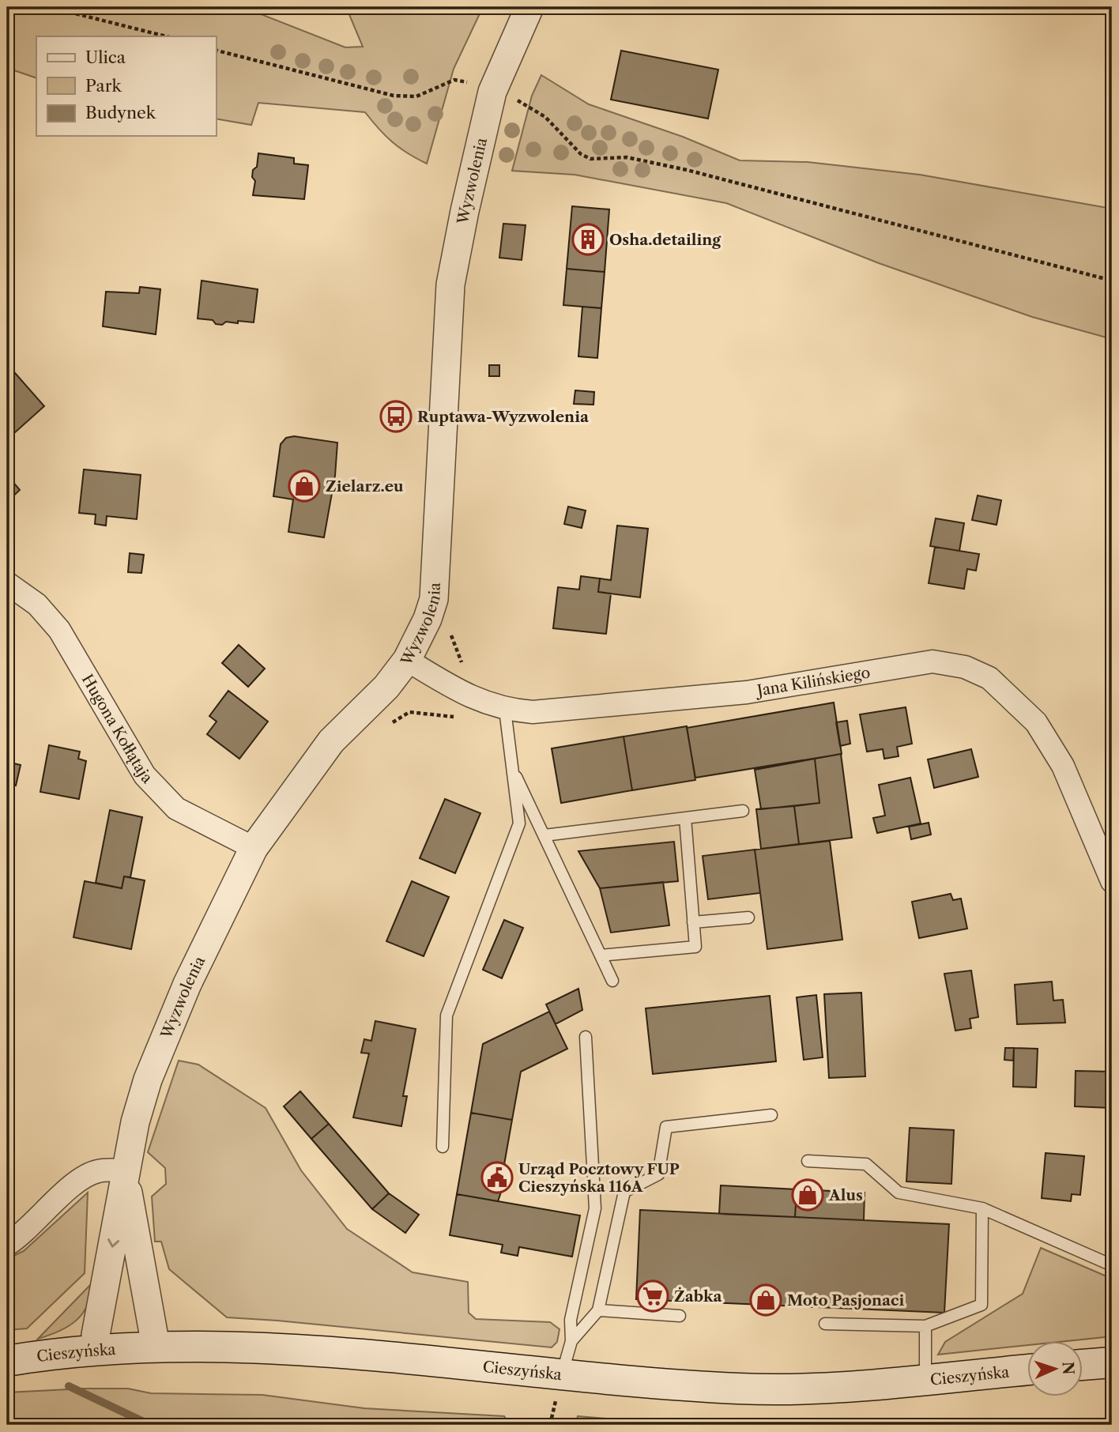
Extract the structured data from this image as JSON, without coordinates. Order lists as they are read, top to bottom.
{
  "streets": {
    "main road": ["Cieszyńska"],
    "street": ["Wyzwolenia", "Jana Kilińskiego", "Hugona Kołłątaja"]
  },
  "crossings": [
    ["Wyzwolenia", "Jana Kilińskiego"],
    ["Wyzwolenia", "Hugona Kołłątaja"],
    ["Wyzwolenia", "Cieszyńska"]
  ],
  "places": {
    "building": ["Osha.detailing"],
    "bus stop": ["Ruptawa-Wyzwolenia"],
    "shop": ["Zielarz.eu", "Alus", "Moto Pasjonaci"],
    "public building": ["Urząd Pocztowy FUP Cieszyńska 116A"],
    "supermarket": ["Żabka"]
  },
  "legend": ["Ulica", "Park", "Budynek"],
  "north": "right"
}
